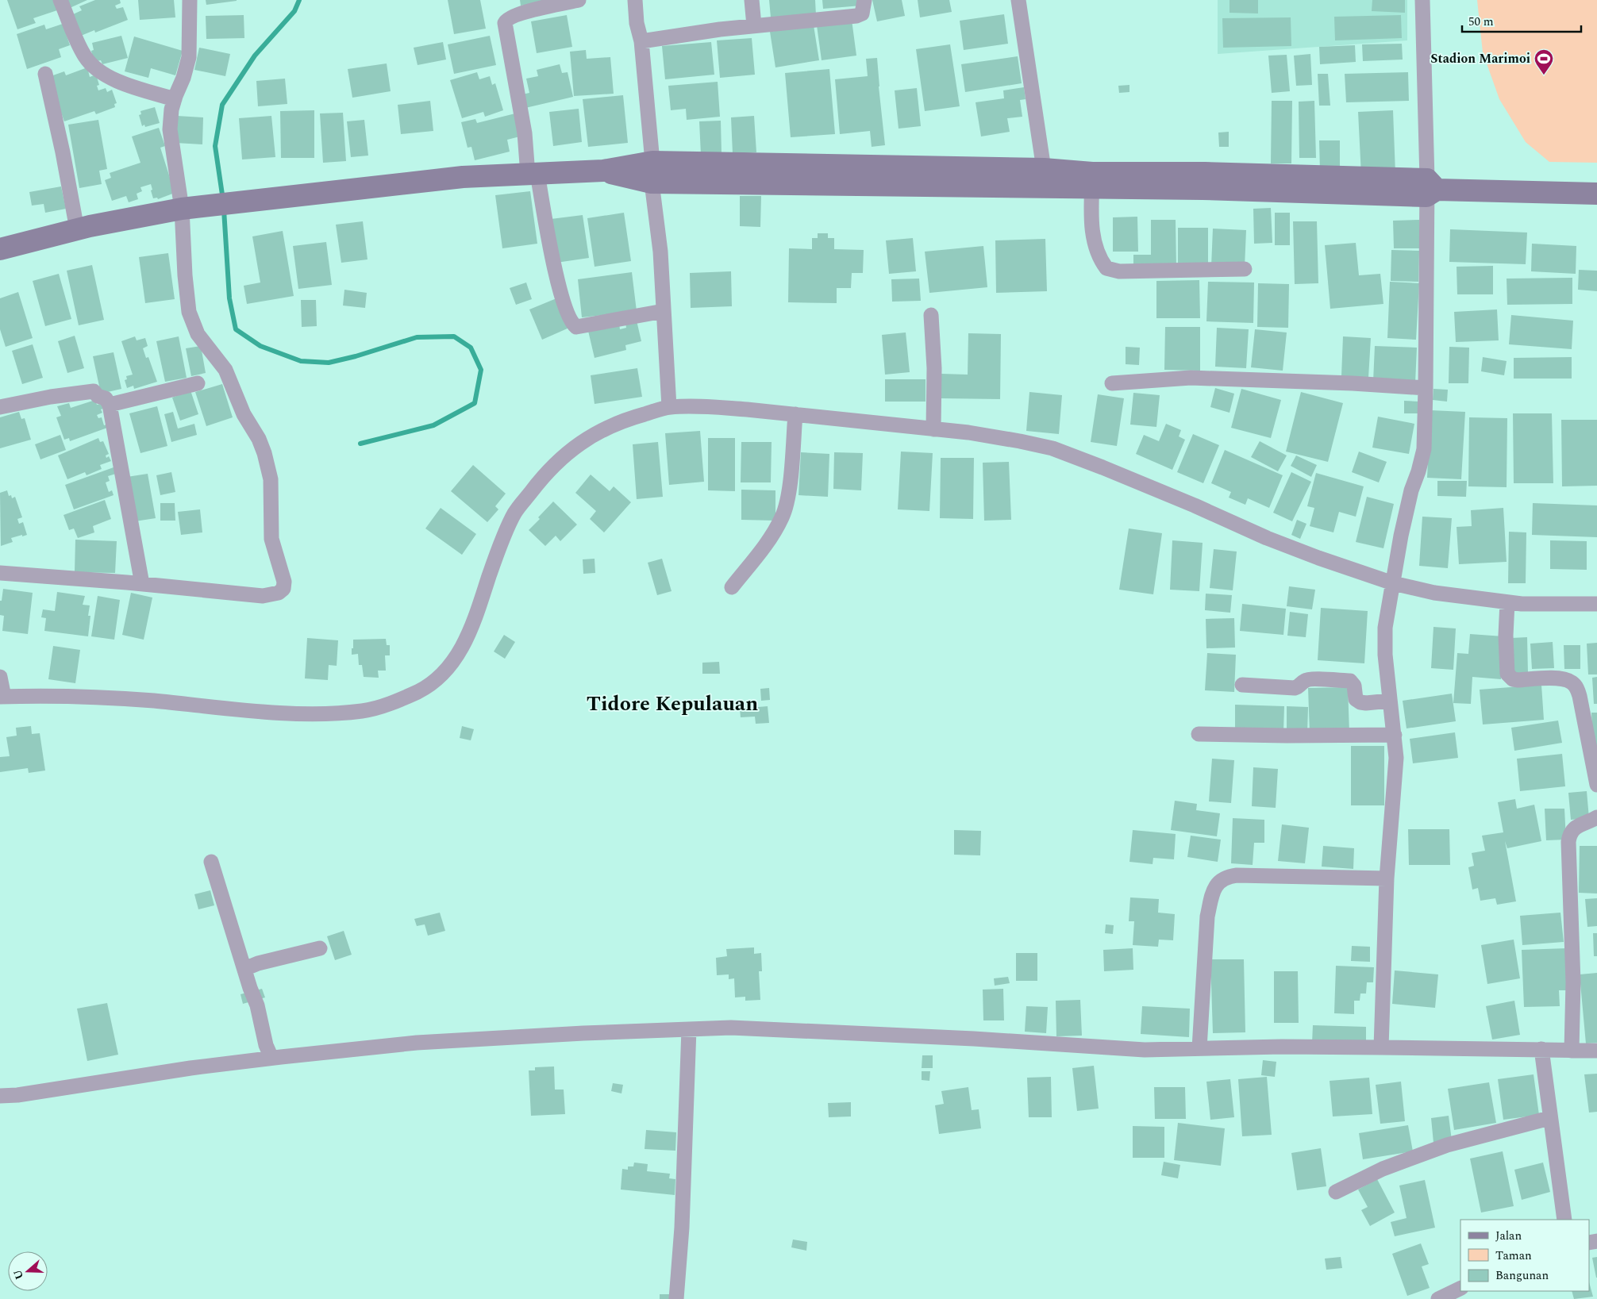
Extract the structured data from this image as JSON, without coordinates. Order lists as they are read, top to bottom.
{
  "districts": ["Tidore Kepulauan"],
  "places": {
    "sports": ["Stadion Marimoi"]
  },
  "legend": ["Jalan", "Taman", "Bangunan"],
  "scale_bar": "50 m",
  "north": "left"
}
